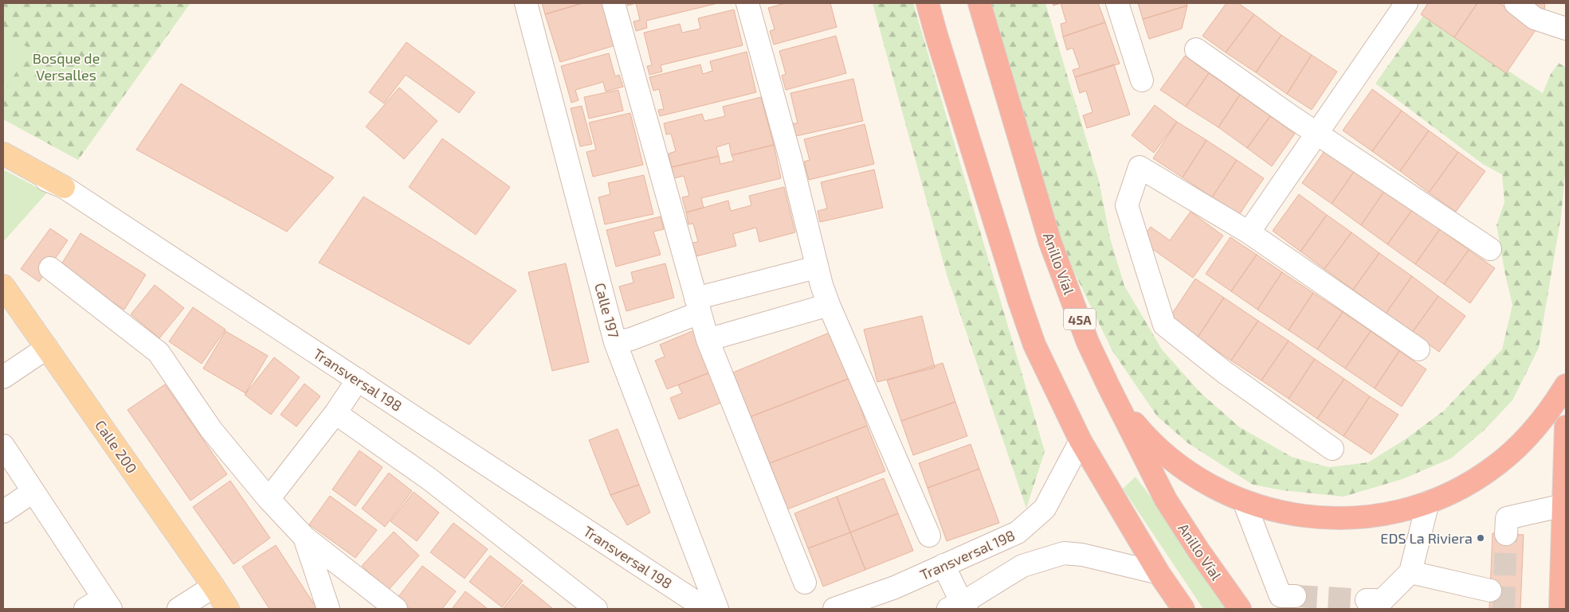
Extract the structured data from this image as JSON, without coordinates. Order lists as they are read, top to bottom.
{
  "streets": {
    "highway": ["Anillo Víal", "45A"],
    "main road": ["Calle 200"],
    "street": ["Calle 197", "Transversal 198"]
  },
  "parks": ["Bosque de Versalles"],
  "places": ["EDS La Riviera"]
}
